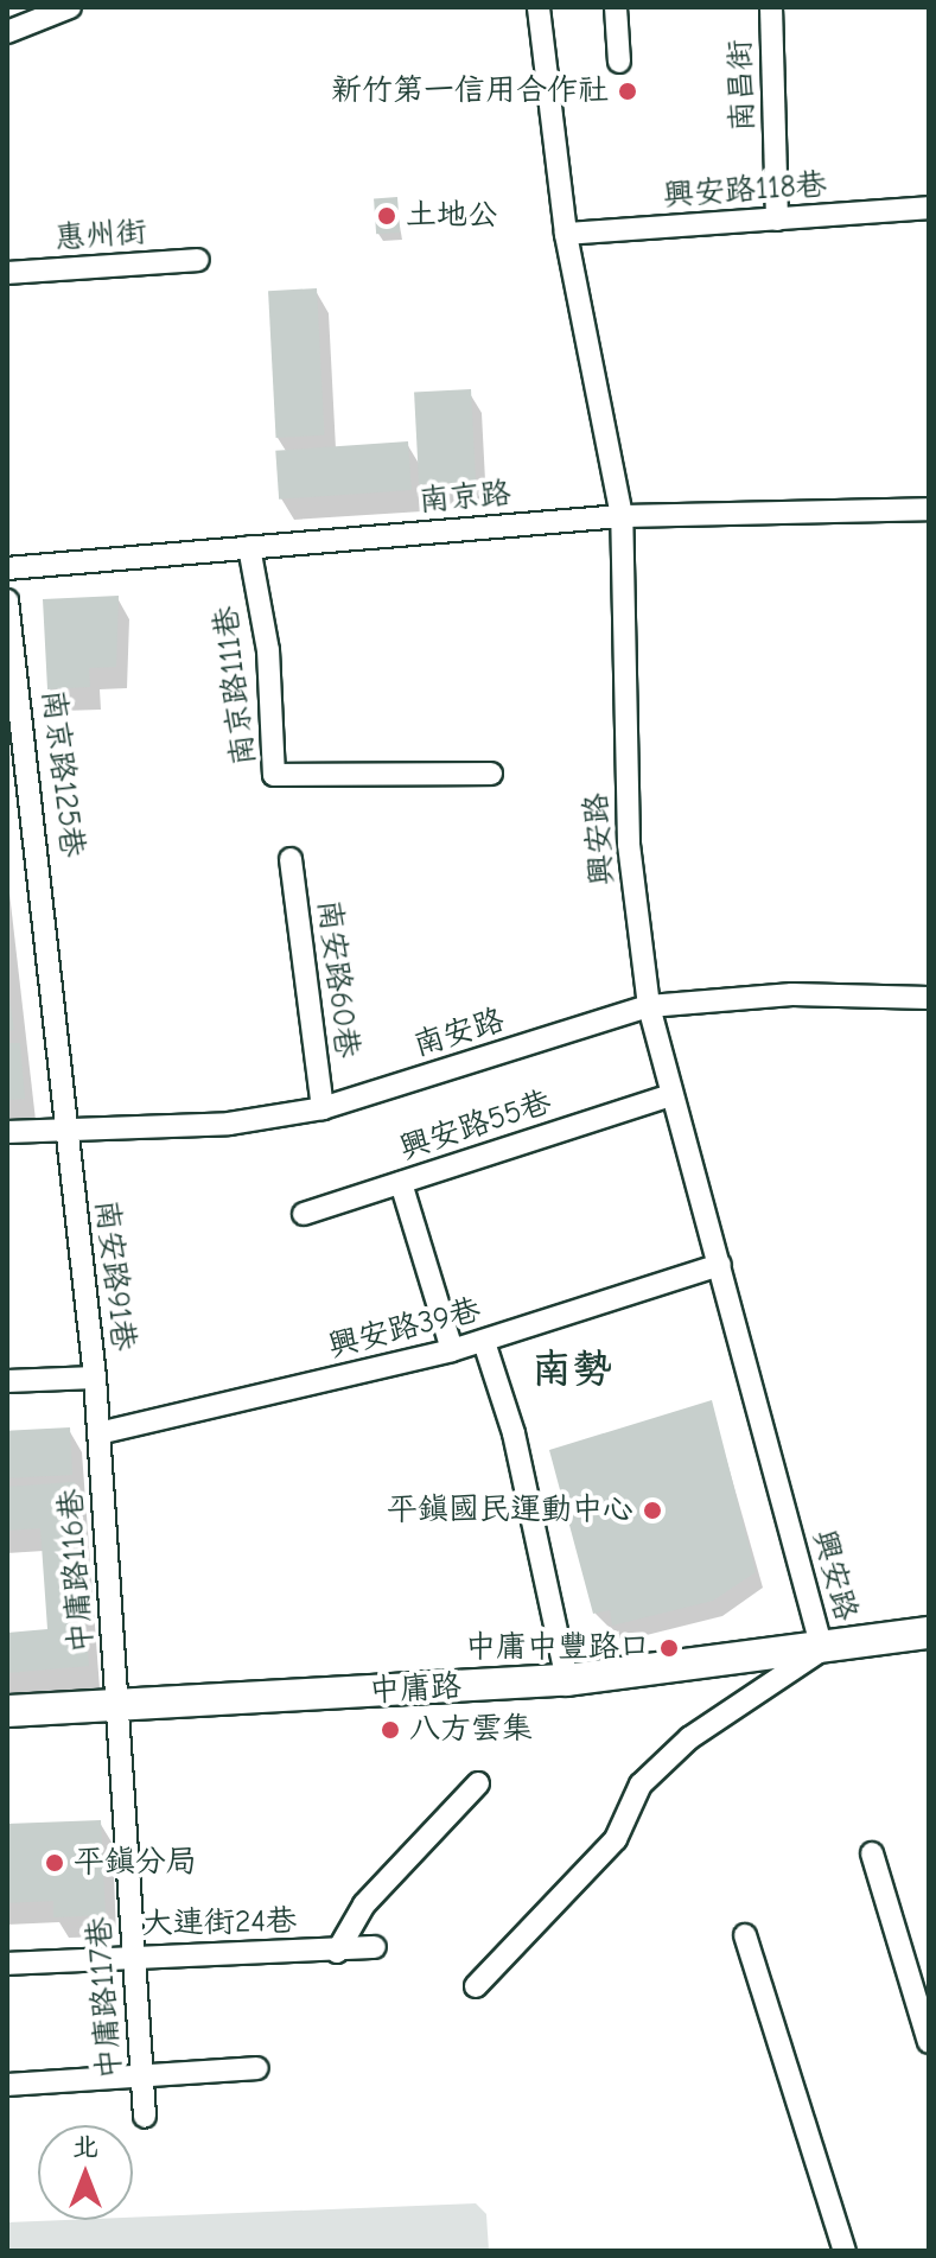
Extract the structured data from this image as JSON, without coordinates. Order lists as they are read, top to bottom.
{
  "streets": {
    "street": [
      "南昌街",
      "興安路118巷",
      "惠州街",
      "南京路",
      "南京路111巷",
      "南京路125巷",
      "興安路",
      "南安路60巷",
      "南安路",
      "興安路55巷",
      "南安路91巷",
      "興安路39巷",
      "中庸路116巷",
      "中庸路",
      "大連街24巷",
      "中庸路117巷"
    ]
  },
  "crossings": [
    ["南昌街", "興安路118巷"],
    ["興安路118巷", "興安路"],
    ["南京路", "南京路111巷"],
    ["南京路", "興安路"],
    ["南京路125巷", "南安路"],
    ["南京路125巷", "南安路91巷"],
    ["興安路", "南安路"],
    ["興安路", "興安路55巷"],
    ["興安路", "興安路39巷"],
    ["興安路", "中庸路"],
    ["南安路60巷", "南安路"],
    ["南安路", "南安路91巷"],
    ["南安路91巷", "興安路39巷"],
    ["南安路91巷", "中庸路116巷"],
    ["興安路39巷", "中庸路116巷"],
    ["中庸路116巷", "中庸路"],
    ["中庸路116巷", "中庸路117巷"],
    ["中庸路", "中庸路117巷"],
    ["大連街24巷", "中庸路117巷"]
  ],
  "districts": ["南勢"],
  "places": [
    "新竹第一信用合作社",
    "土地公",
    "平鎮國民運動中心",
    "中庸中豐路口",
    "八方雲集",
    "平鎮分局"
  ],
  "north": "top"
}
